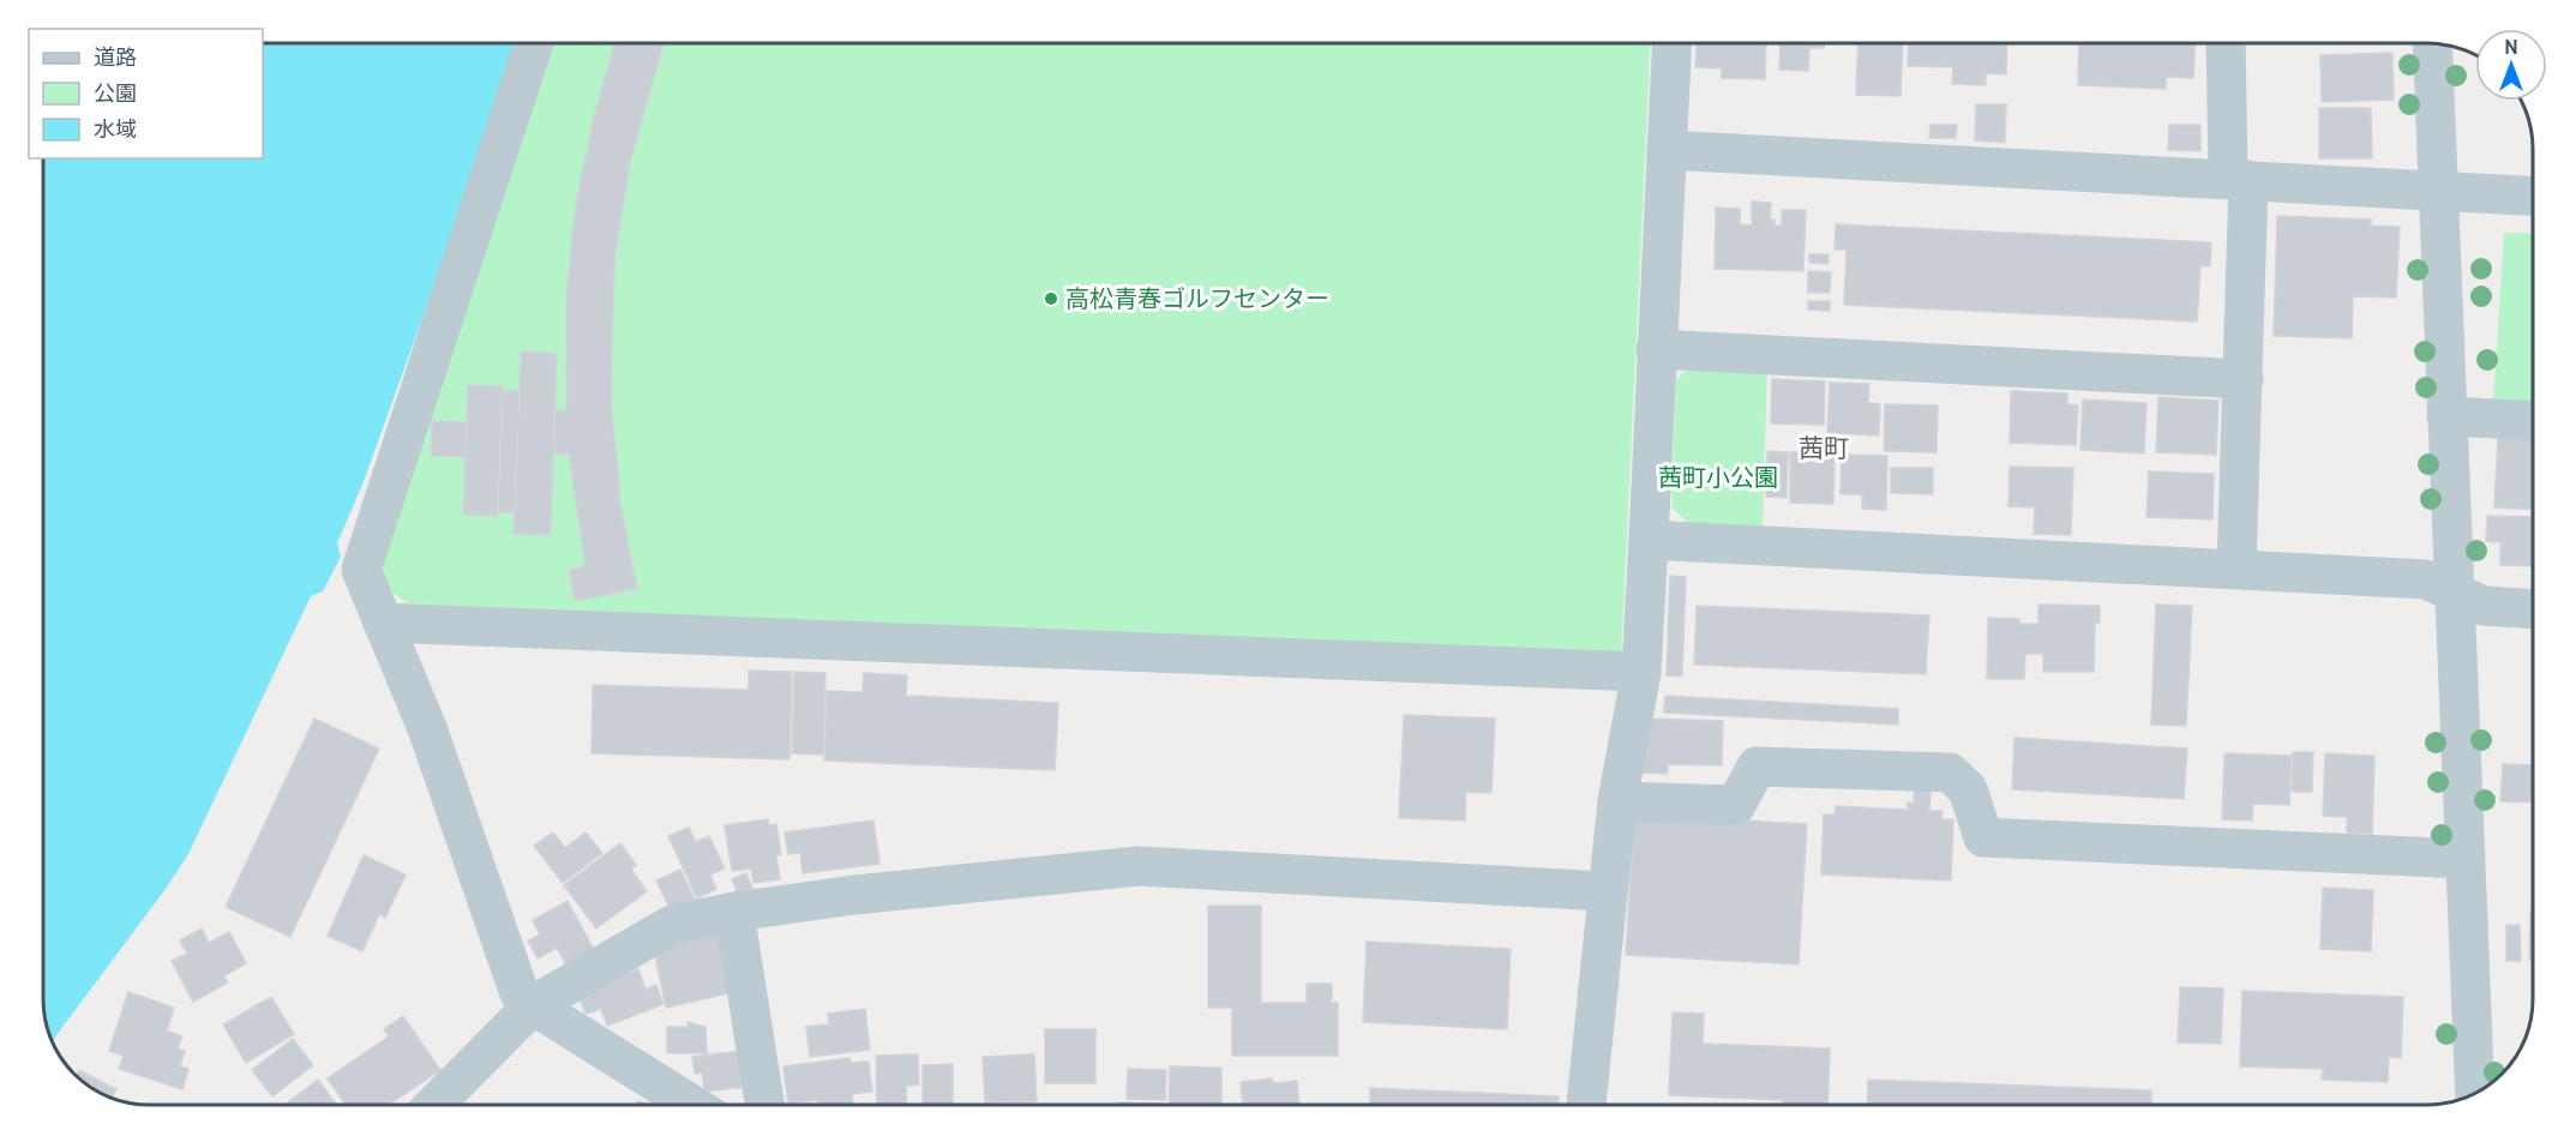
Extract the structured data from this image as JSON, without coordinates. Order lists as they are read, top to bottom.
{
  "districts": ["茜町"],
  "parks": ["茜町小公園"],
  "places": ["高松青春ゴルフセンター"],
  "legend": ["道路", "公園", "水域"],
  "north": "top"
}
